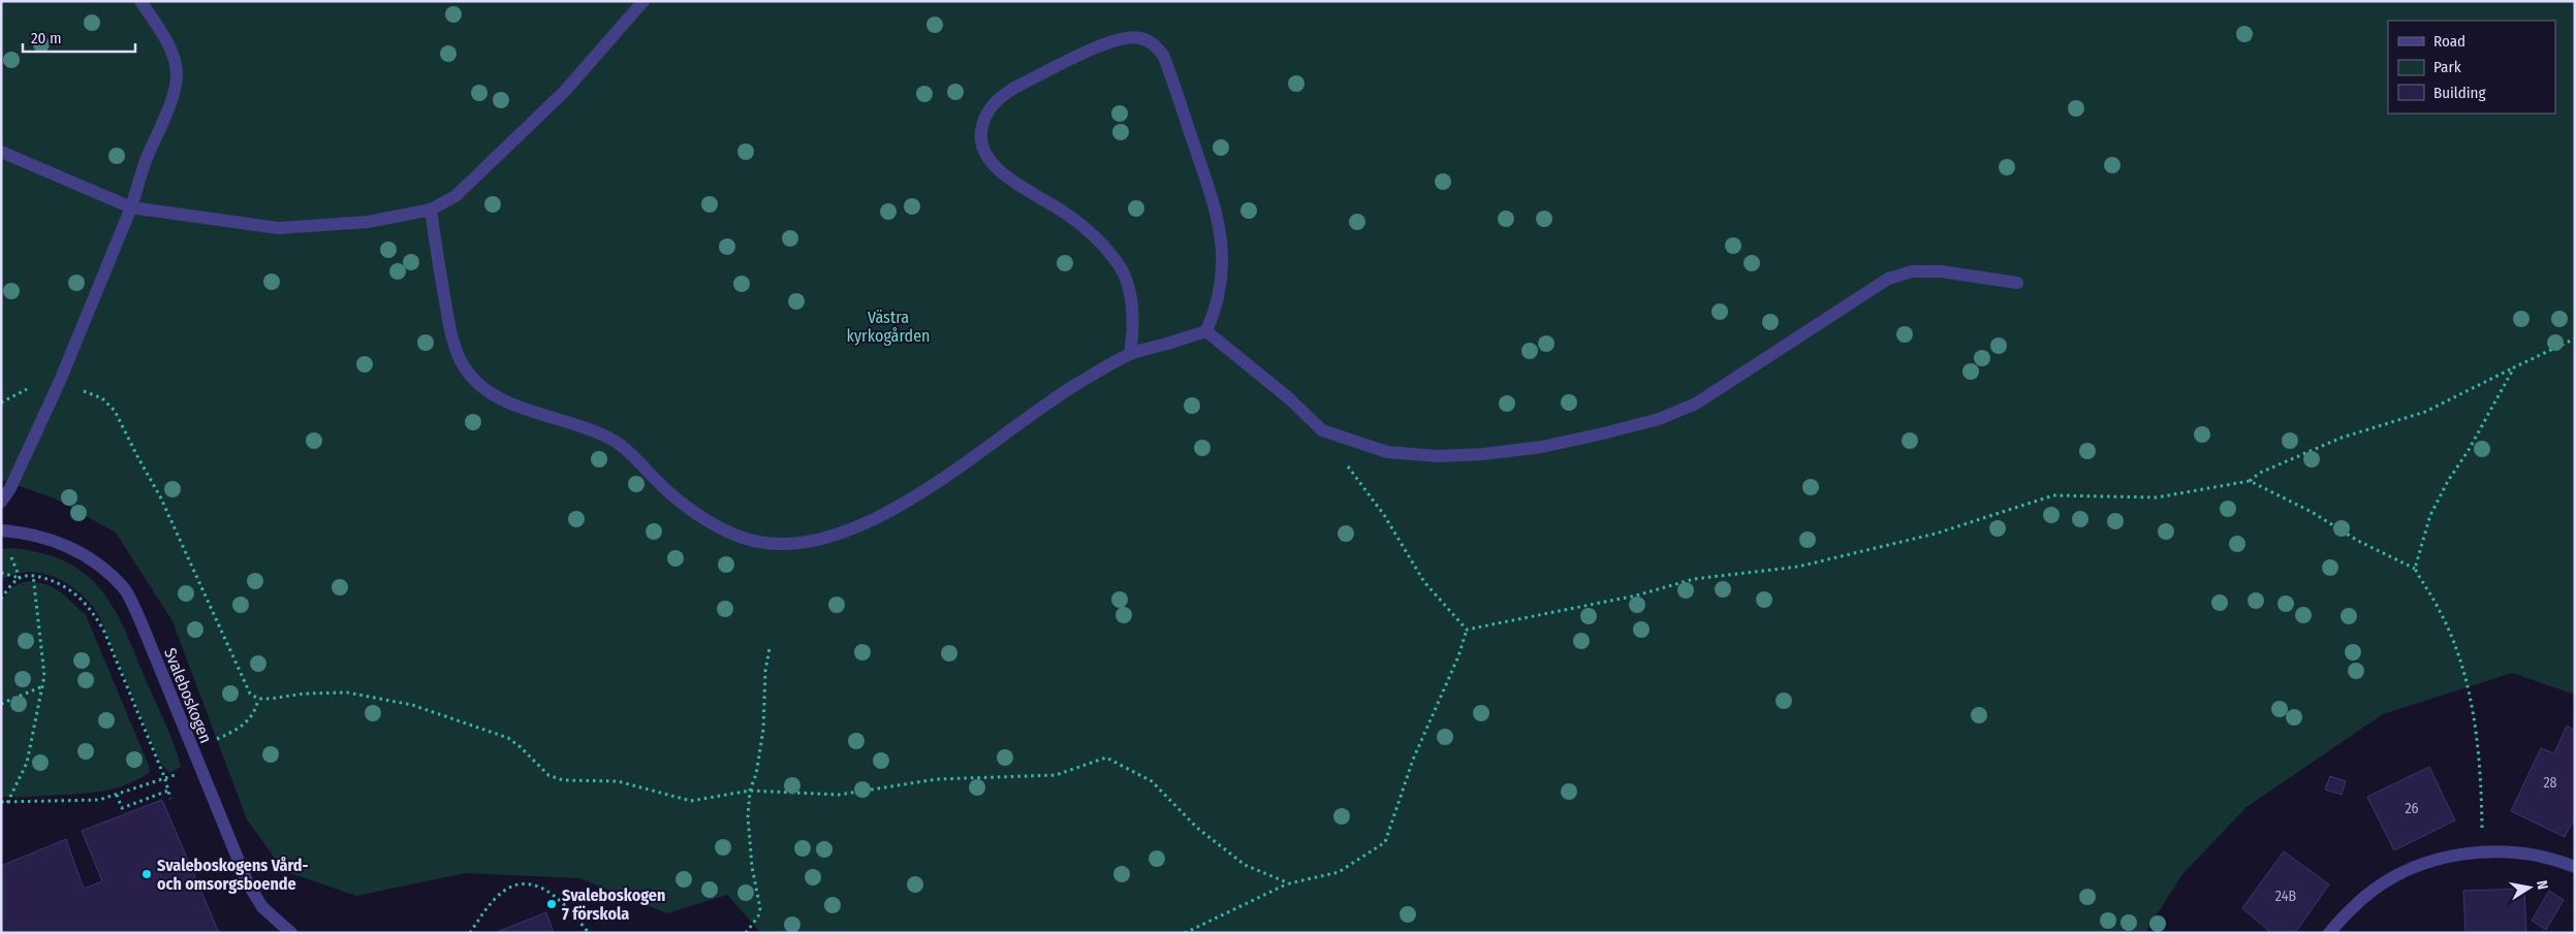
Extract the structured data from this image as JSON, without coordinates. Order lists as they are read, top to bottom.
{
  "streets": {
    "street": ["Svaleboskogen"]
  },
  "parks": ["Västra kyrkogården"],
  "places": ["Svaleboskogens Vård- och omsorgsboende", "Svaleboskogen 7 förskola"],
  "house_numbers": ["28", "26", "24B"],
  "legend": ["Road", "Park", "Building"],
  "scale_bar": "20 m",
  "north": "right"
}
